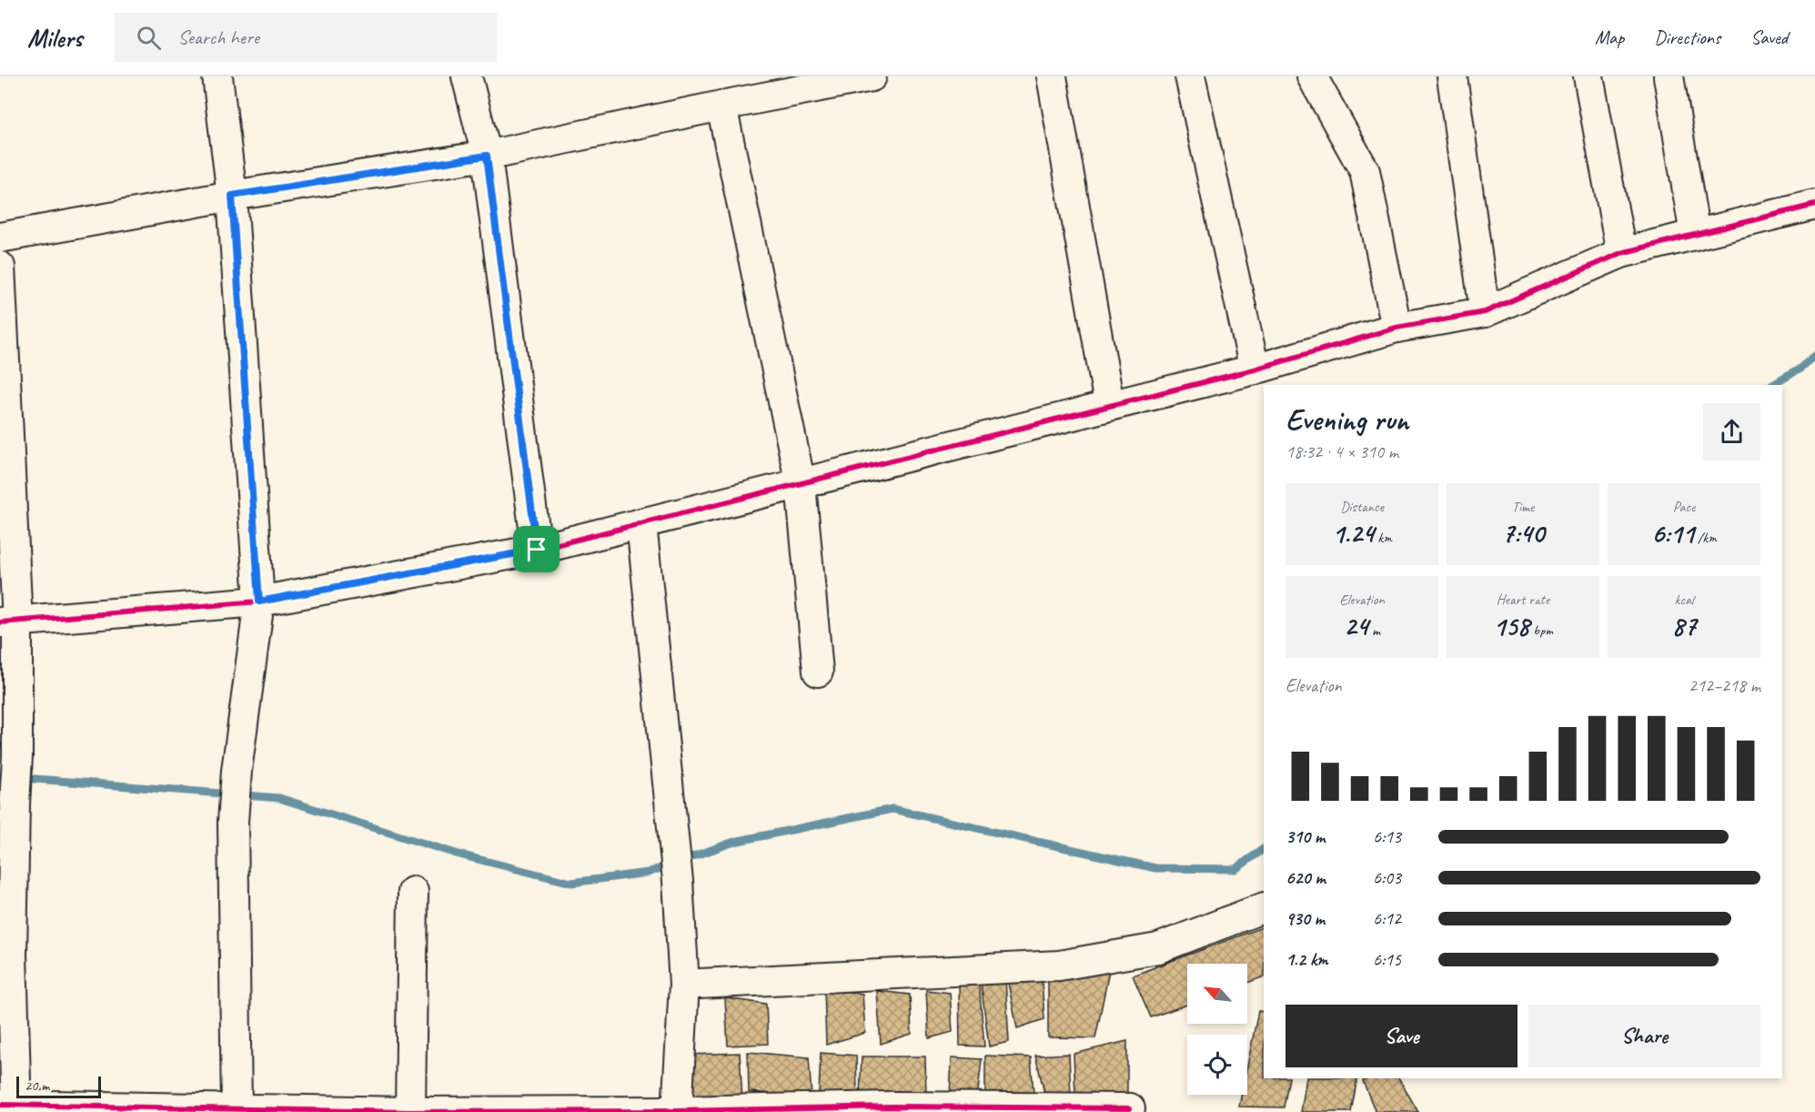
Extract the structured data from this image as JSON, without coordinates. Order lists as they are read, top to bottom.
{
  "scale_bar": "20 m",
  "north": "top left",
  "page": {
    "header": "Milers",
    "search": "Search here",
    "nav": ["Map", "Directions", "Saved"],
    "heading": ["Evening run", "18:32 · 4 × 310 m"],
    "stats": [
      ["Distance", "1.24 km"],
      ["Time", "7:40"],
      ["Pace", "6:11 /km"],
      ["Elevation", "24 m"],
      ["Heart rate", "158 bpm"],
      ["kcal", "87"]
    ],
    "chart": ["Elevation", "212–218 m"],
    "list": [
      {
        "name": "310 m",
        "note": "6:13"
      },
      {
        "name": "620 m",
        "note": "6:03"
      },
      {
        "name": "930 m",
        "note": "6:12"
      },
      {
        "name": "1.2 km",
        "note": "6:15"
      }
    ],
    "buttons": ["Save", "Share"],
    "scale": "20 m"
  }
}
